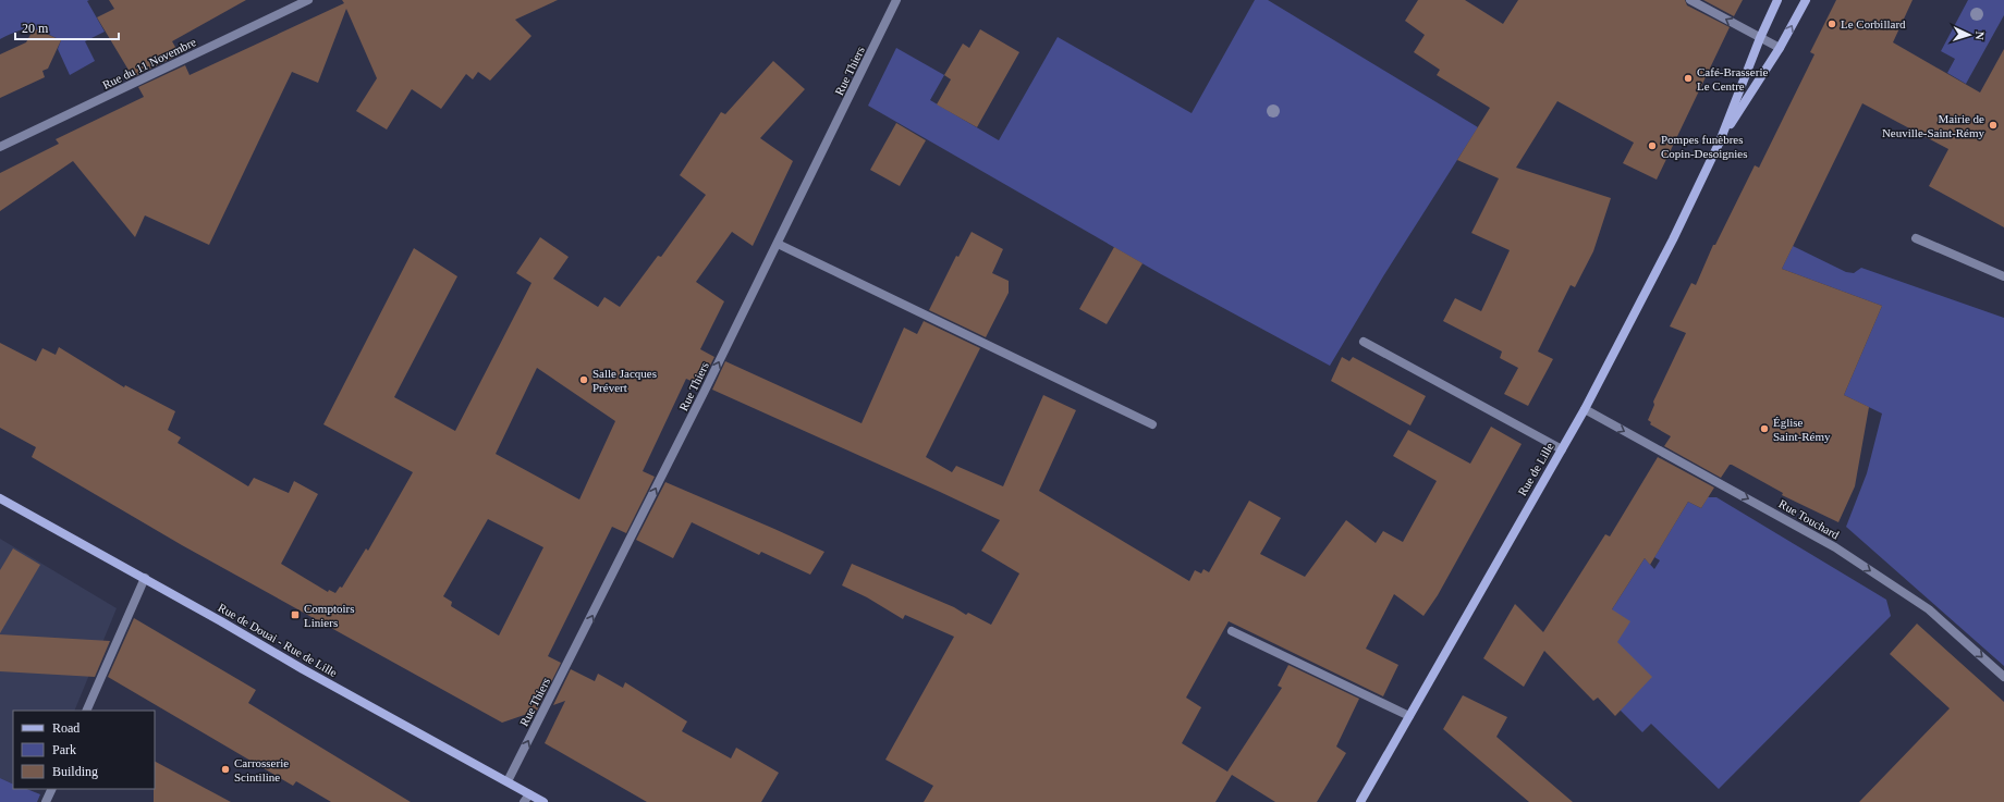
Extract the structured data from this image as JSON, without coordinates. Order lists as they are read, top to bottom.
{
  "streets": {
    "main road": ["Rue de Lille", "Rue de Douai - Rue de Lille"],
    "street": ["Rue du 11 Novembre", "Rue Thiers", "Rue Touchard"]
  },
  "crossings": [
    ["Rue Thiers", "Rue de Douai - Rue de Lille"],
    ["Rue de Lille", "Rue Touchard"]
  ],
  "one_way": ["Rue Thiers", "Rue Touchard"],
  "places": {
    "other": [
      "Le Corbillard",
      "Café-Brasserie Le Centre",
      "Mairie de Neuville-Saint-Rémy",
      "Pompes funèbres Copin-Desoignies",
      "Salle Jacques Prévert",
      "Église Saint-Rémy",
      "Carrosserie Scintiline"
    ],
    "transit": ["Comptoirs Liniers"]
  },
  "legend": ["Road", "Park", "Building"],
  "scale_bar": "20 m",
  "north": "right"
}
